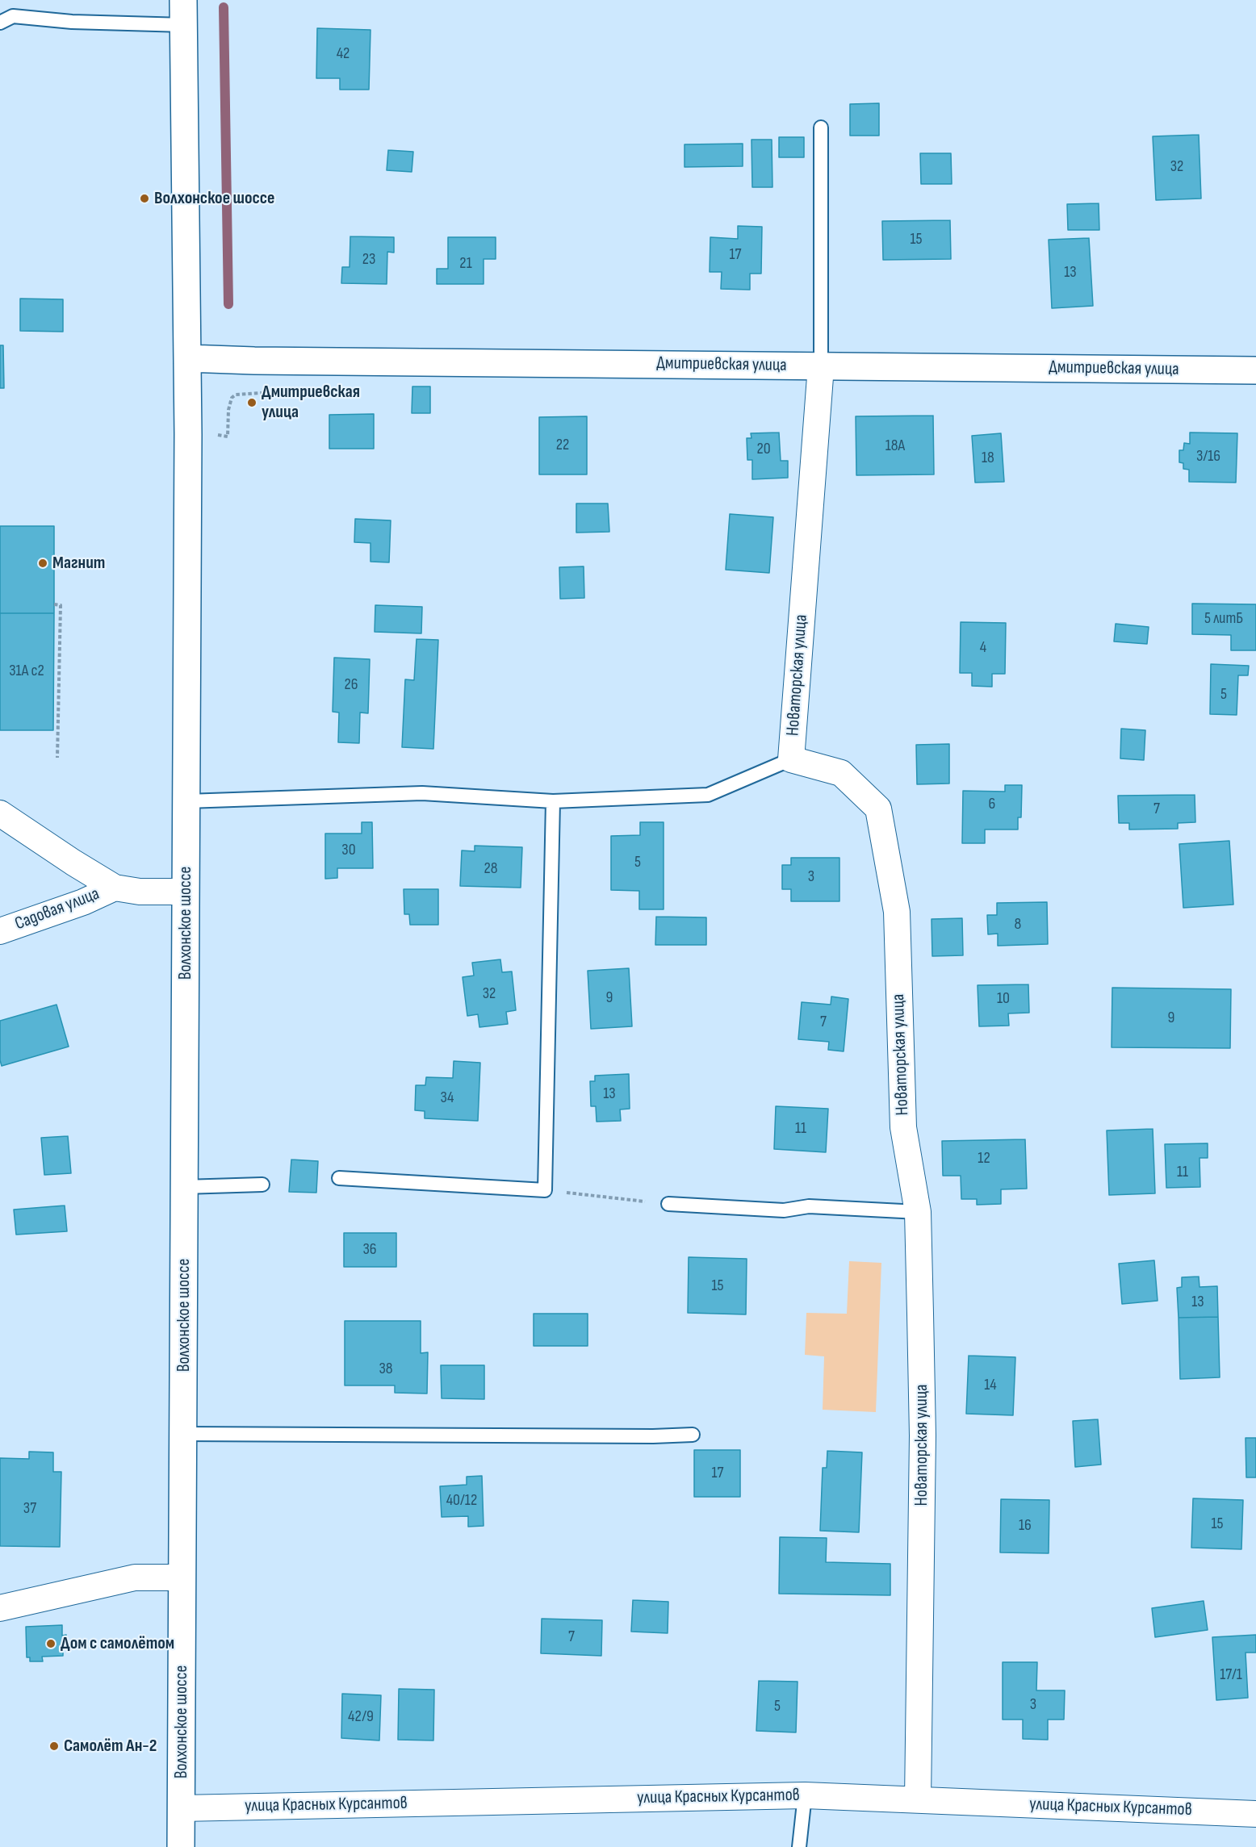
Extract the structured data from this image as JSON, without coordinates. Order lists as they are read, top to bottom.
{
  "streets": {
    "main road": ["Дмитриевская улица", "Волхонское шоссе"],
    "street": ["Новаторская улица", "Садовая улица", "улица Красных Курсантов"]
  },
  "crossings": [
    ["Дмитриевская улица", "Новаторская улица"],
    ["Дмитриевская улица", "Волхонское шоссе"],
    ["Новаторская улица", "улица Красных Курсантов"],
    ["Волхонское шоссе", "улица Красных Курсантов"]
  ],
  "places": [
    "Волхонское шоссе",
    "Дмитриевская улица",
    "Магнит",
    "Дом с самолётом",
    "Самолёт Ан-2"
  ],
  "house_numbers": [
    "42",
    "32",
    "15",
    "17",
    "23",
    "21",
    "13",
    "22",
    "18А",
    "20",
    "3/16",
    "18",
    "5 литБ",
    "4",
    "31А с2",
    "26",
    "5",
    "6",
    "7",
    "30",
    "5",
    "28",
    "3",
    "8",
    "32",
    "9",
    "10",
    "9",
    "7",
    "13",
    "34",
    "11",
    "12",
    "11",
    "36",
    "15",
    "13",
    "38",
    "14",
    "17",
    "40/12",
    "37",
    "15",
    "16",
    "7",
    "17/1",
    "3",
    "5",
    "42/9"
  ]
}
